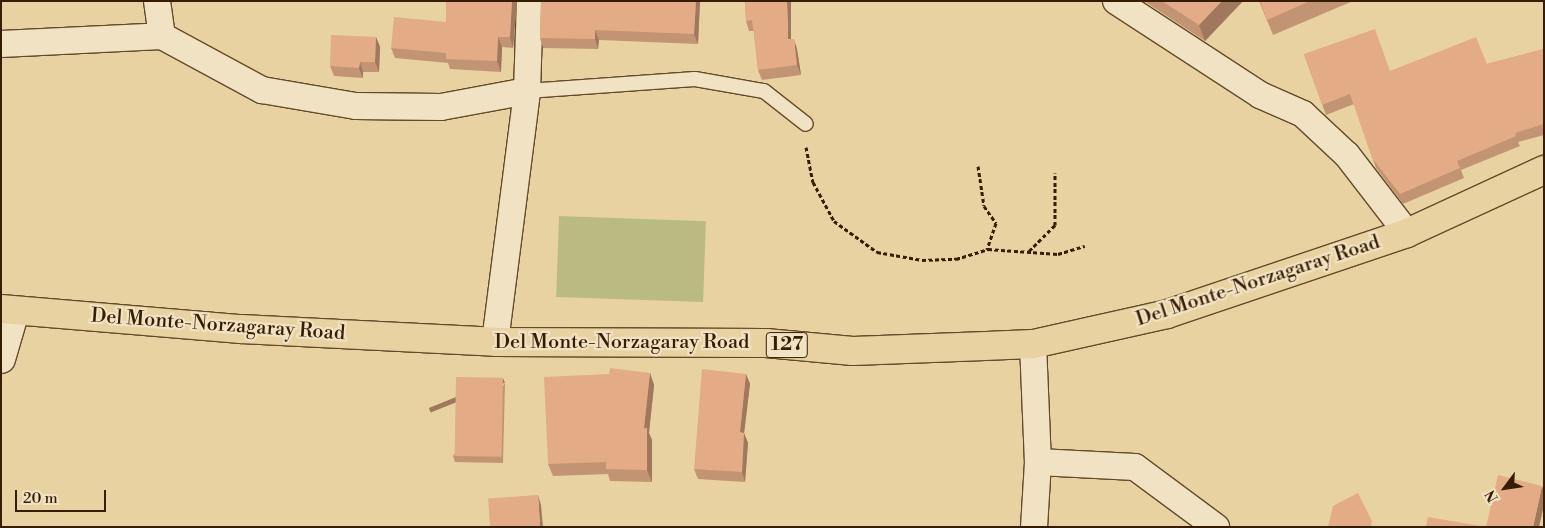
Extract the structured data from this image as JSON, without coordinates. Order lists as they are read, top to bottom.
{
  "streets": {
    "main road": ["Del Monte-Norzagaray Road", "127"]
  },
  "scale_bar": "20 m",
  "north": "bottom left"
}
